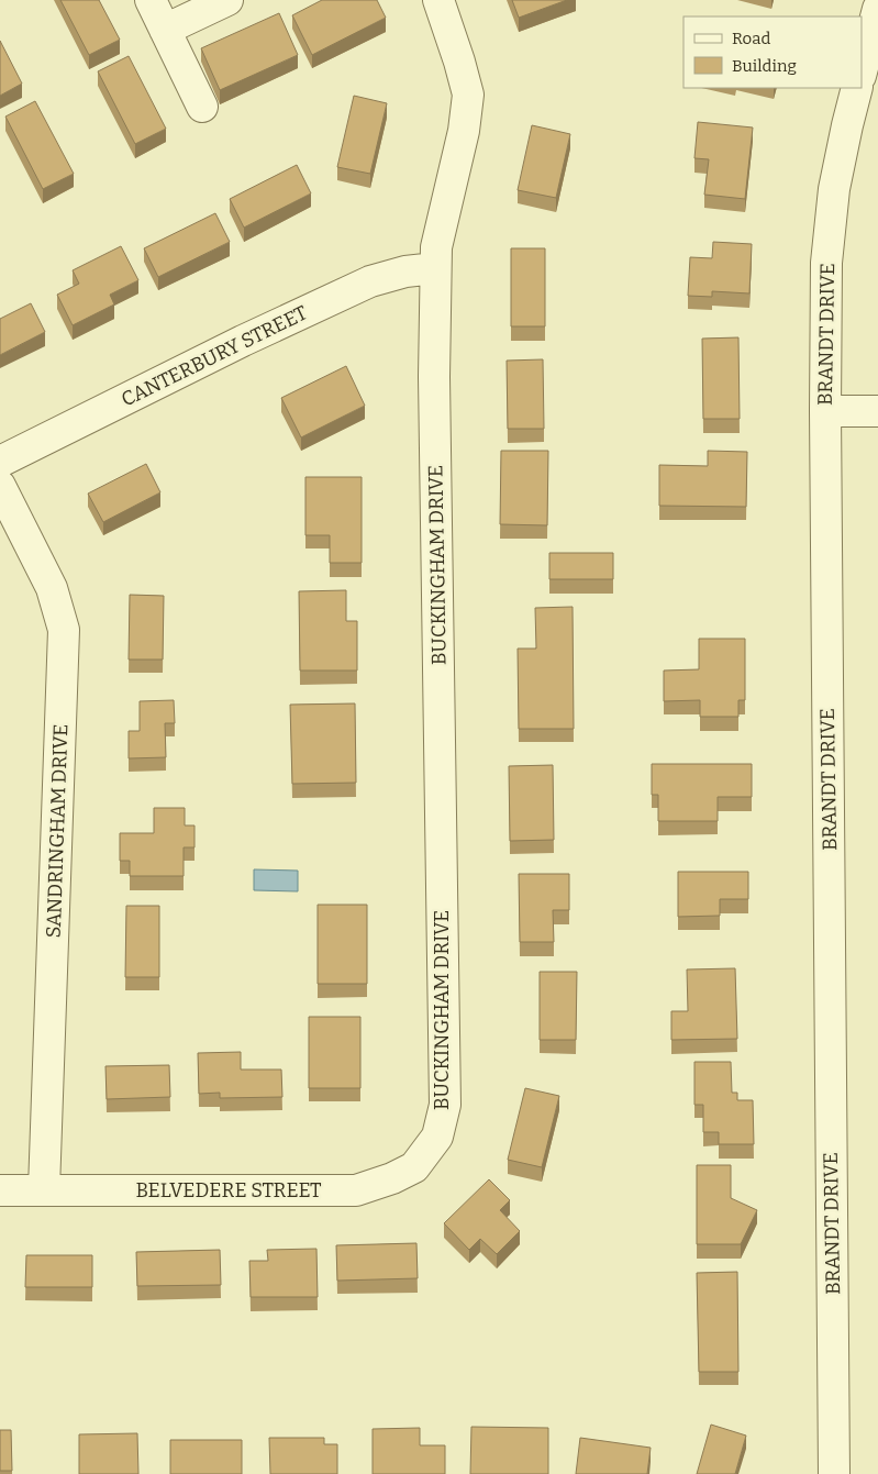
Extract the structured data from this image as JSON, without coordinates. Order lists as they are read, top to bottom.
{
  "streets": {
    "street": [
      "BRANDT DRIVE",
      "CANTERBURY STREET",
      "BUCKINGHAM DRIVE",
      "SANDRINGHAM DRIVE",
      "BELVEDERE STREET"
    ]
  },
  "crossings": [
    ["CANTERBURY STREET", "BUCKINGHAM DRIVE"],
    ["BUCKINGHAM DRIVE", "BELVEDERE STREET"],
    ["SANDRINGHAM DRIVE", "BELVEDERE STREET"]
  ],
  "legend": ["Road", "Building"]
}
